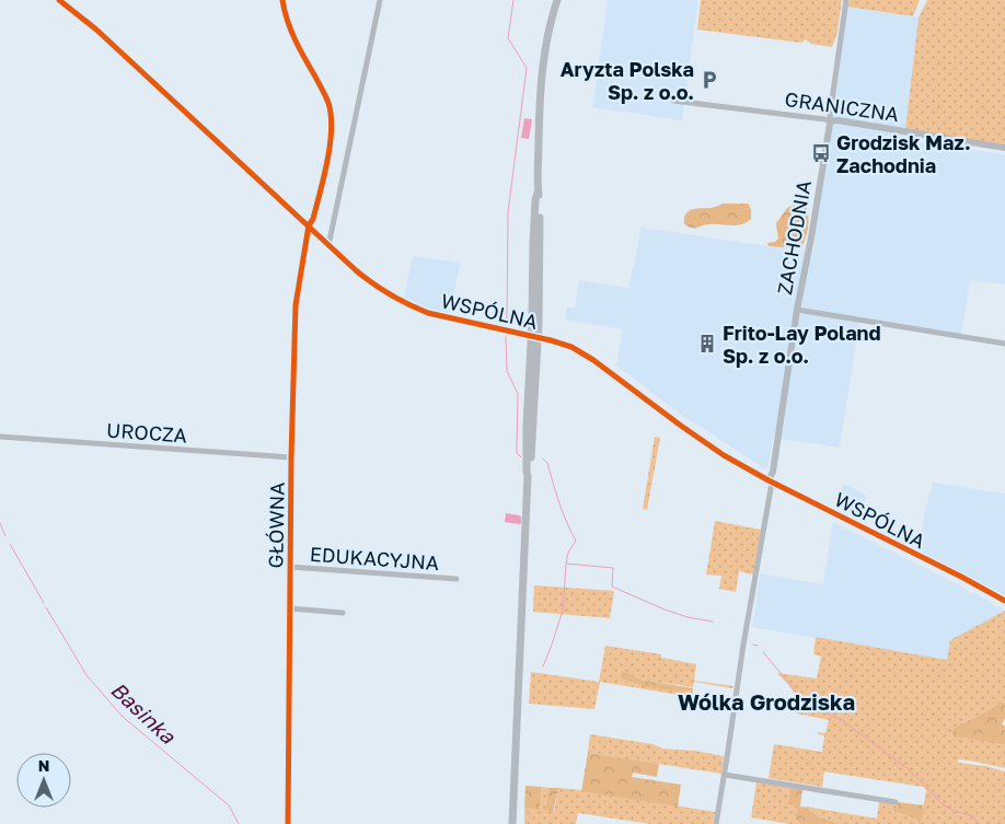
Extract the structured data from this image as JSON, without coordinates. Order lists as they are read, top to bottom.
{
  "streets": {
    "street": [
      "GRANICZNA",
      "ZACHODNIA",
      "WSPÓLNA",
      "UROCZA",
      "GŁÓWNA",
      "EDUKACYJNA"
    ]
  },
  "crossings": [
    ["GRANICZNA", "ZACHODNIA"],
    ["ZACHODNIA", "WSPÓLNA"],
    ["WSPÓLNA", "GŁÓWNA"],
    ["UROCZA", "GŁÓWNA"],
    ["GŁÓWNA", "EDUKACYJNA"]
  ],
  "districts": ["Wólka Grodziska"],
  "water": ["Basinka"],
  "places": {
    "parking": ["Aryzta Polska Sp. z o.o."],
    "bus stop": ["Grodzisk Maz. Zachodnia"],
    "building": ["Frito-Lay Poland Sp. z o.o."]
  },
  "north": "top"
}
